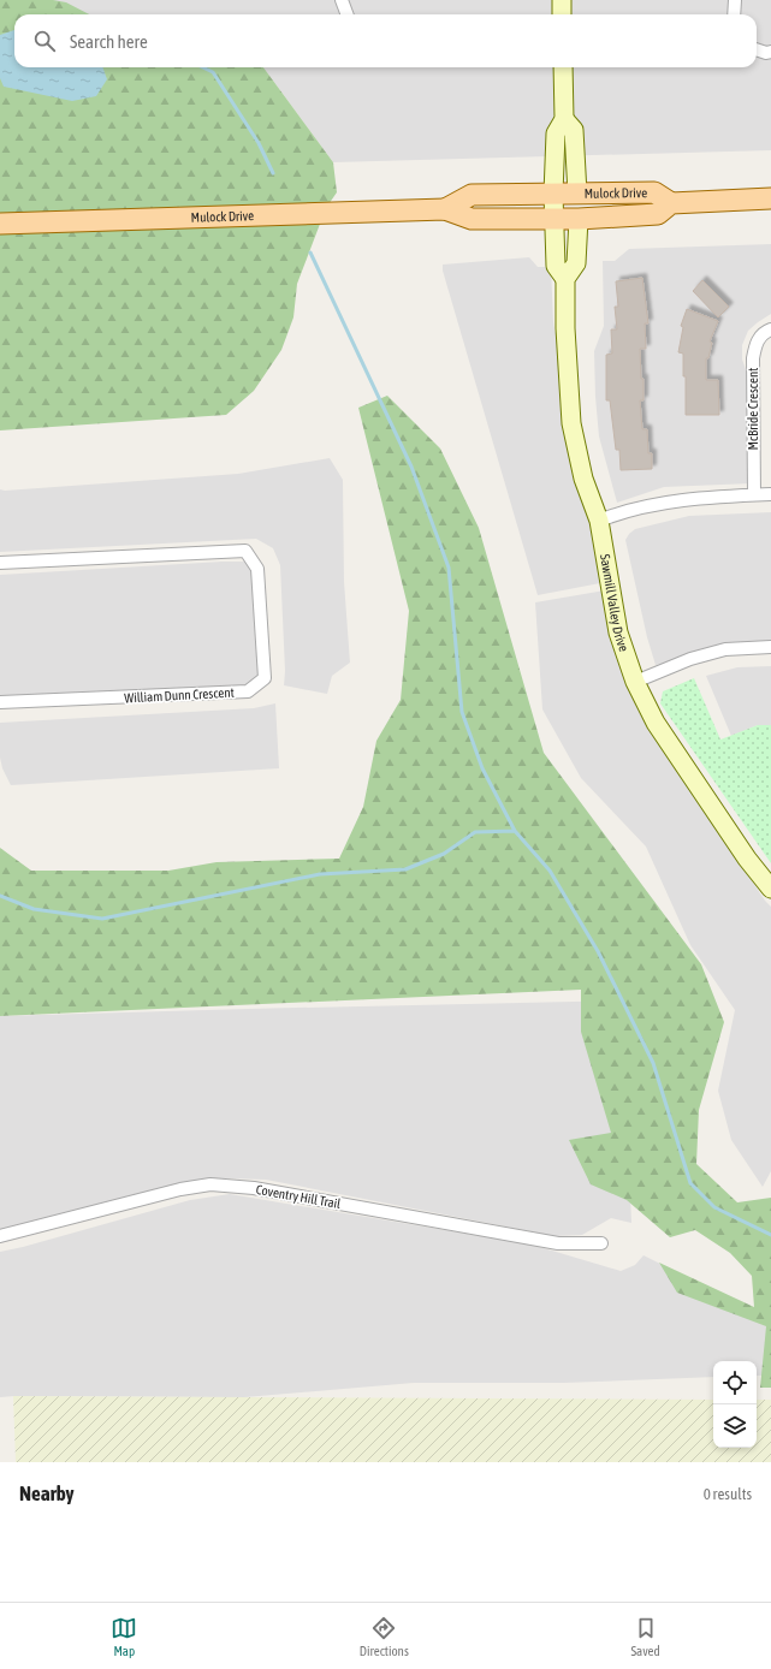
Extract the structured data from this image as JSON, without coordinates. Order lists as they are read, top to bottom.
{
  "streets": {
    "main road": ["Mulock Drive"],
    "street": [
      "McBride Crescent",
      "Sawmill Valley Drive",
      "William Dunn Crescent",
      "Coventry Hill Trail"
    ]
  },
  "crossings": [
    ["Mulock Drive", "Sawmill Valley Drive"]
  ],
  "page": {
    "search": "Search here",
    "heading": ["Nearby", "0 results"],
    "nav": ["Map", "Directions", "Saved"]
  }
}
